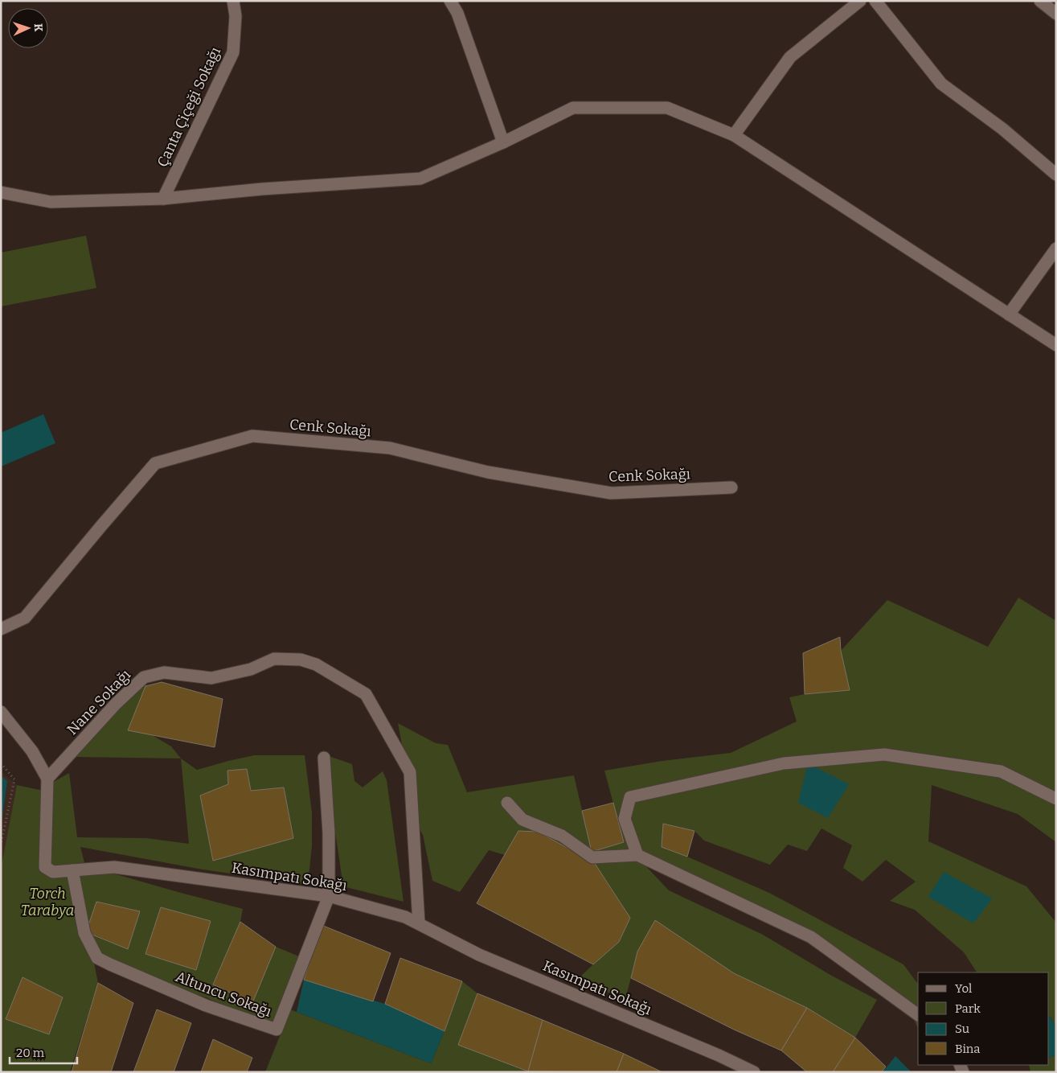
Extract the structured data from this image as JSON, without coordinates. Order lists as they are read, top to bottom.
{
  "streets": {
    "street": [
      "Çanta Çiçeği Sokağı",
      "Cenk Sokağı",
      "Nane Sokağı",
      "Kasımpatı Sokağı",
      "Altuncu Sokağı"
    ]
  },
  "crossings": [
    ["Nane Sokağı", "Kasımpatı Sokağı"],
    ["Kasımpatı Sokağı", "Altuncu Sokağı"]
  ],
  "parks": ["Torch Tarabya"],
  "legend": [
    "Yol",
    "Park",
    "Su",
    "Bina"
  ],
  "scale_bar": "20 m",
  "north": "right"
}
